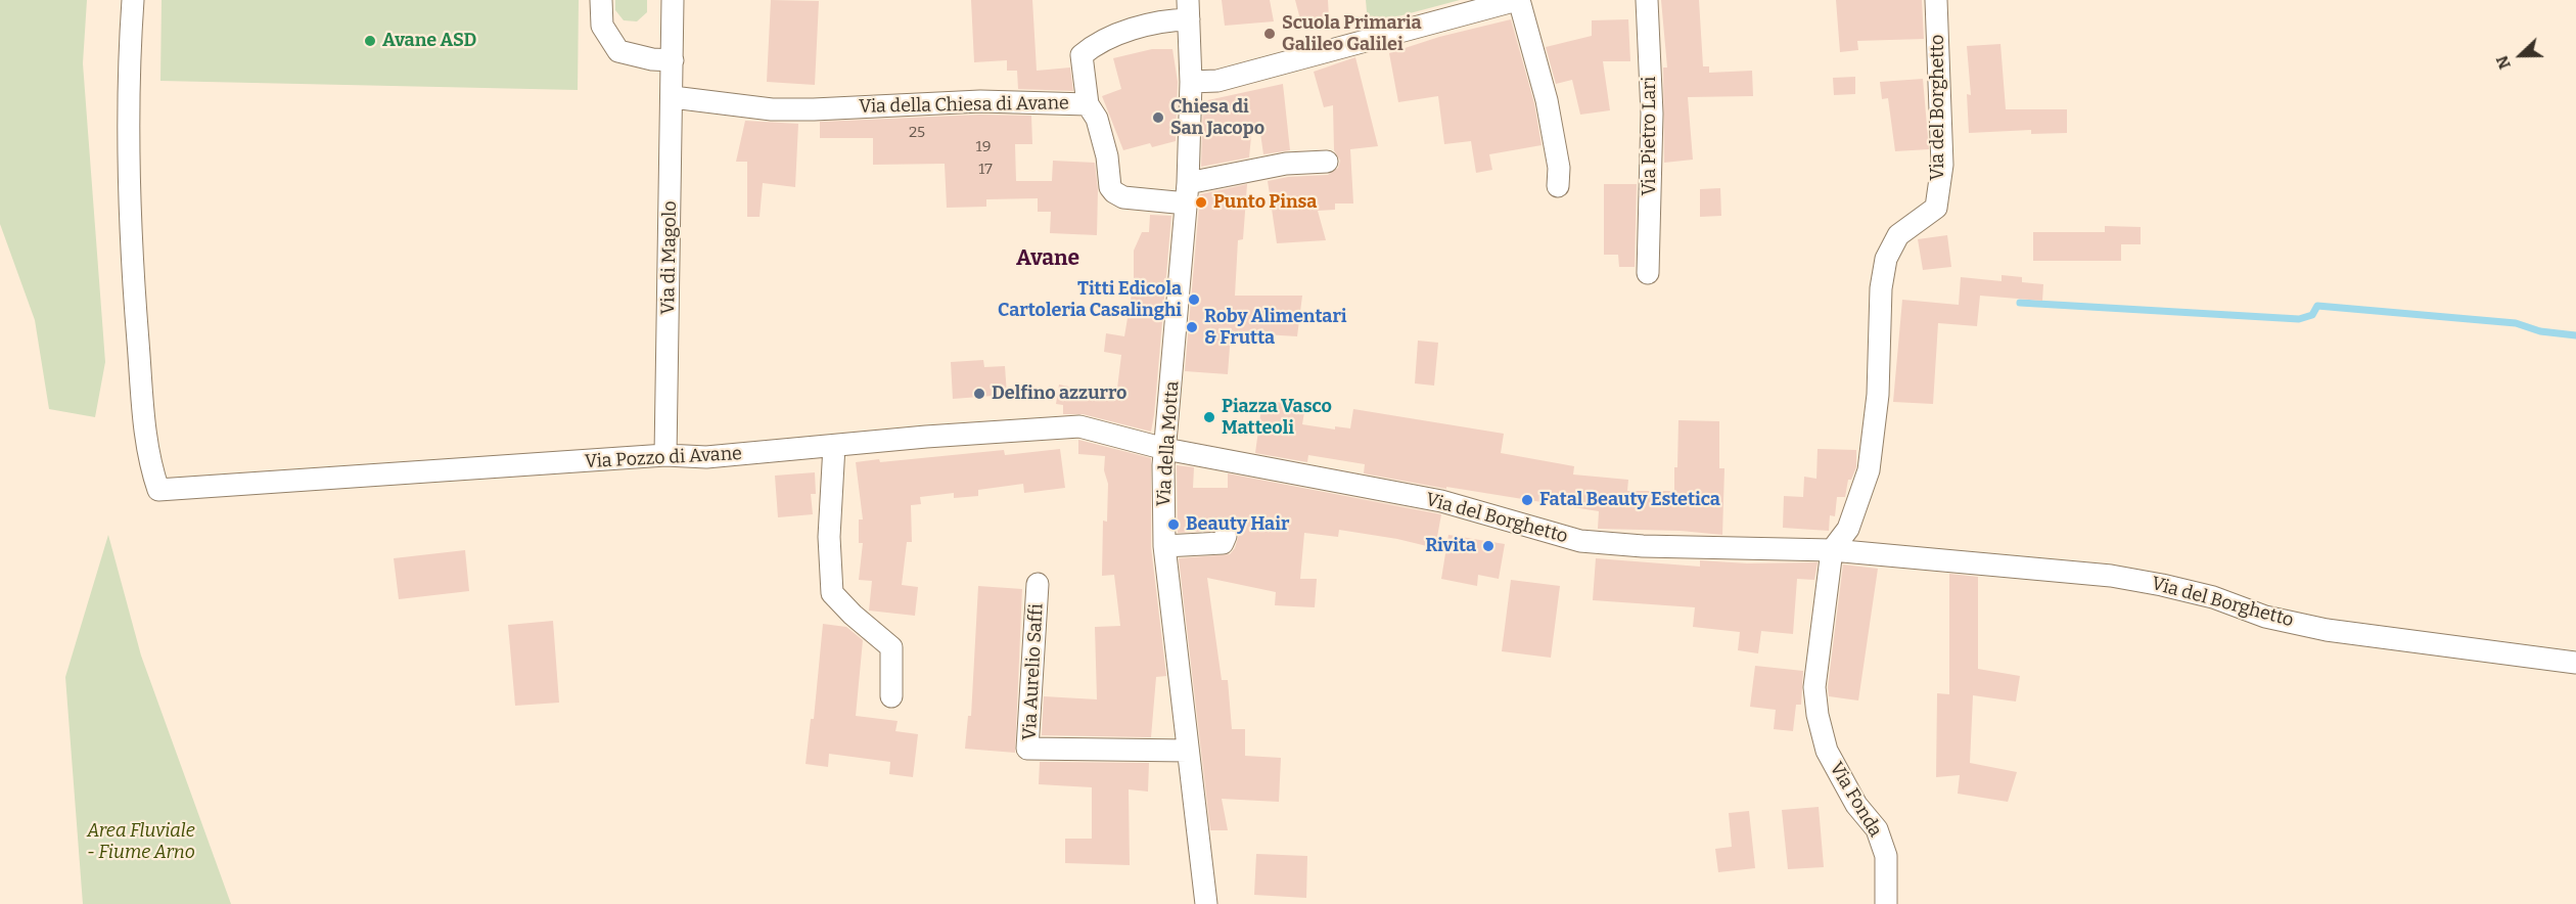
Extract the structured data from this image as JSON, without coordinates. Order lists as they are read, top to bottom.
{
  "streets": {
    "street": [
      "Via della Chiesa di Avane",
      "Via del Borghetto",
      "Via Pietro Lari",
      "Via di Magolo",
      "Via della Motta",
      "Via Pozzo di Avane",
      "Via Aurelio Saffi",
      "Via Fonda"
    ]
  },
  "crossings": [
    ["Via della Chiesa di Avane", "Via di Magolo"],
    ["Via della Chiesa di Avane", "Via della Motta"],
    ["Via del Borghetto", "Via della Motta"],
    ["Via del Borghetto", "Via Pozzo di Avane"],
    ["Via del Borghetto", "Via Fonda"],
    ["Via di Magolo", "Via Pozzo di Avane"],
    ["Via della Motta", "Via Pozzo di Avane"],
    ["Via della Motta", "Via Aurelio Saffi"]
  ],
  "districts": ["Avane"],
  "parks": ["Area Fluviale - Fiume Arno"],
  "places": [
    "Scuola Primaria Galileo Galilei",
    "Avane ASD",
    "Chiesa di San Jacopo",
    "Punto Pinsa",
    "Titti Edicola Cartoleria Casalinghi",
    "Roby Alimentari & Frutta",
    "Delfino azzurro",
    "Piazza Vasco Matteoli",
    "Fatal Beauty Estetica",
    "Beauty Hair",
    "Rivita"
  ],
  "house_numbers": ["25", "19", "17"],
  "north": "left"
}
